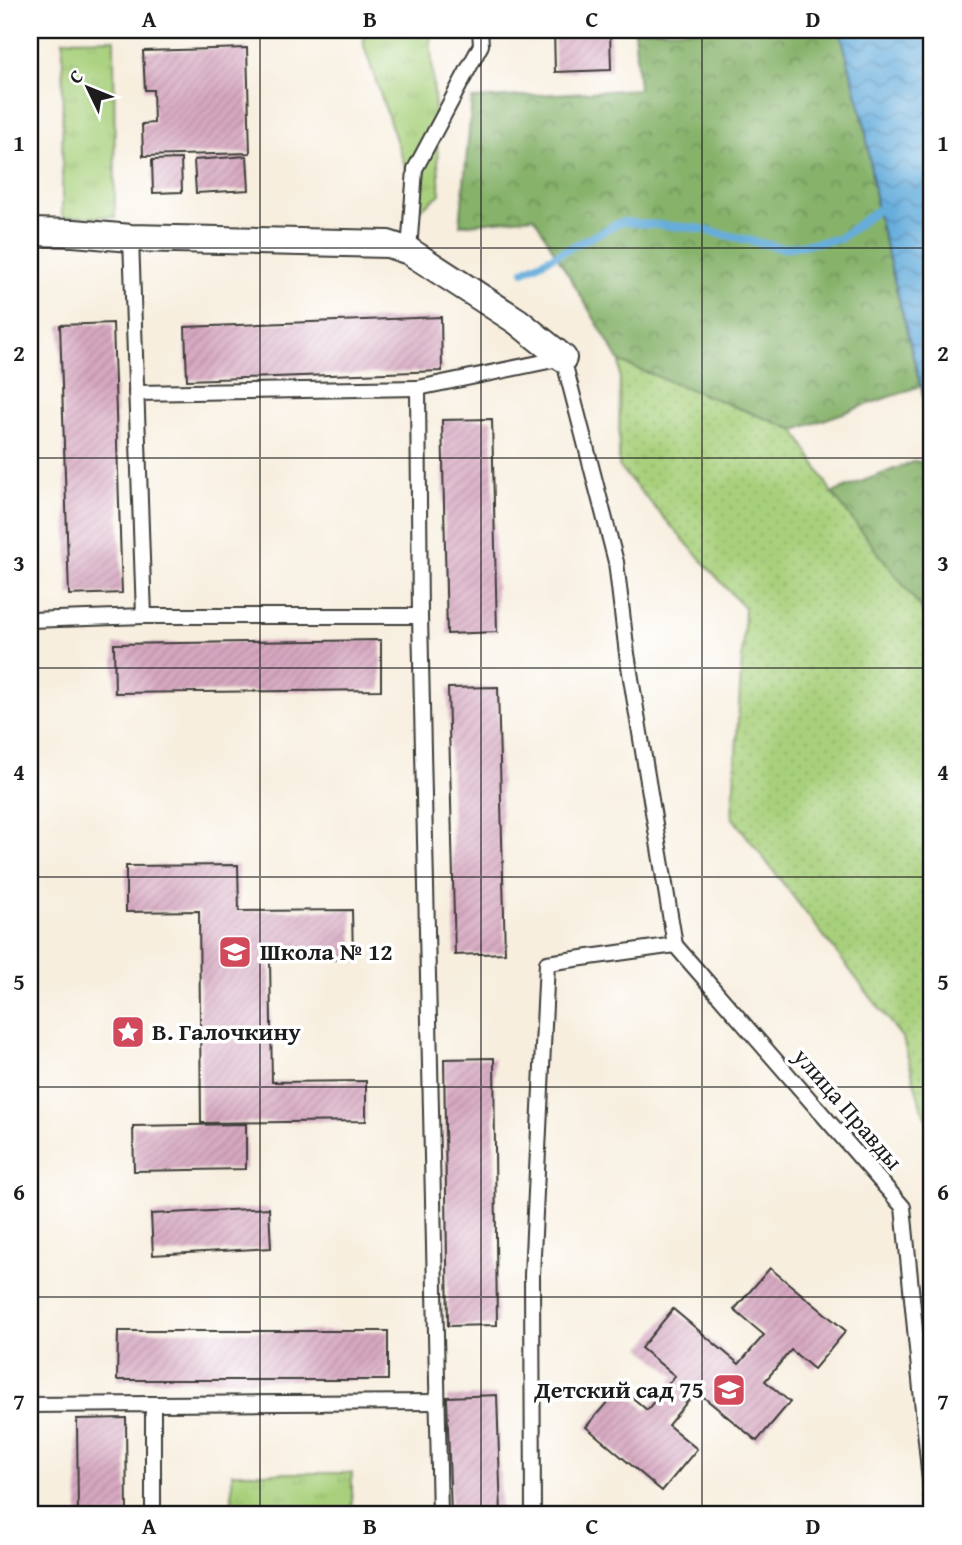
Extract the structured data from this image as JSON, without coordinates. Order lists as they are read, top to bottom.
{
  "streets": {
    "lane": ["улица Правды"]
  },
  "places": {
    "school or university": ["Школа № 12", "Детский сад 75"],
    "place": ["В. Галочкину"]
  },
  "north": "top left",
  "grid": {
    "columns": [
      "A",
      "B",
      "C",
      "D"
    ],
    "rows": [
      "1",
      "2",
      "3",
      "4",
      "5",
      "6",
      "7"
    ]
  }
}
